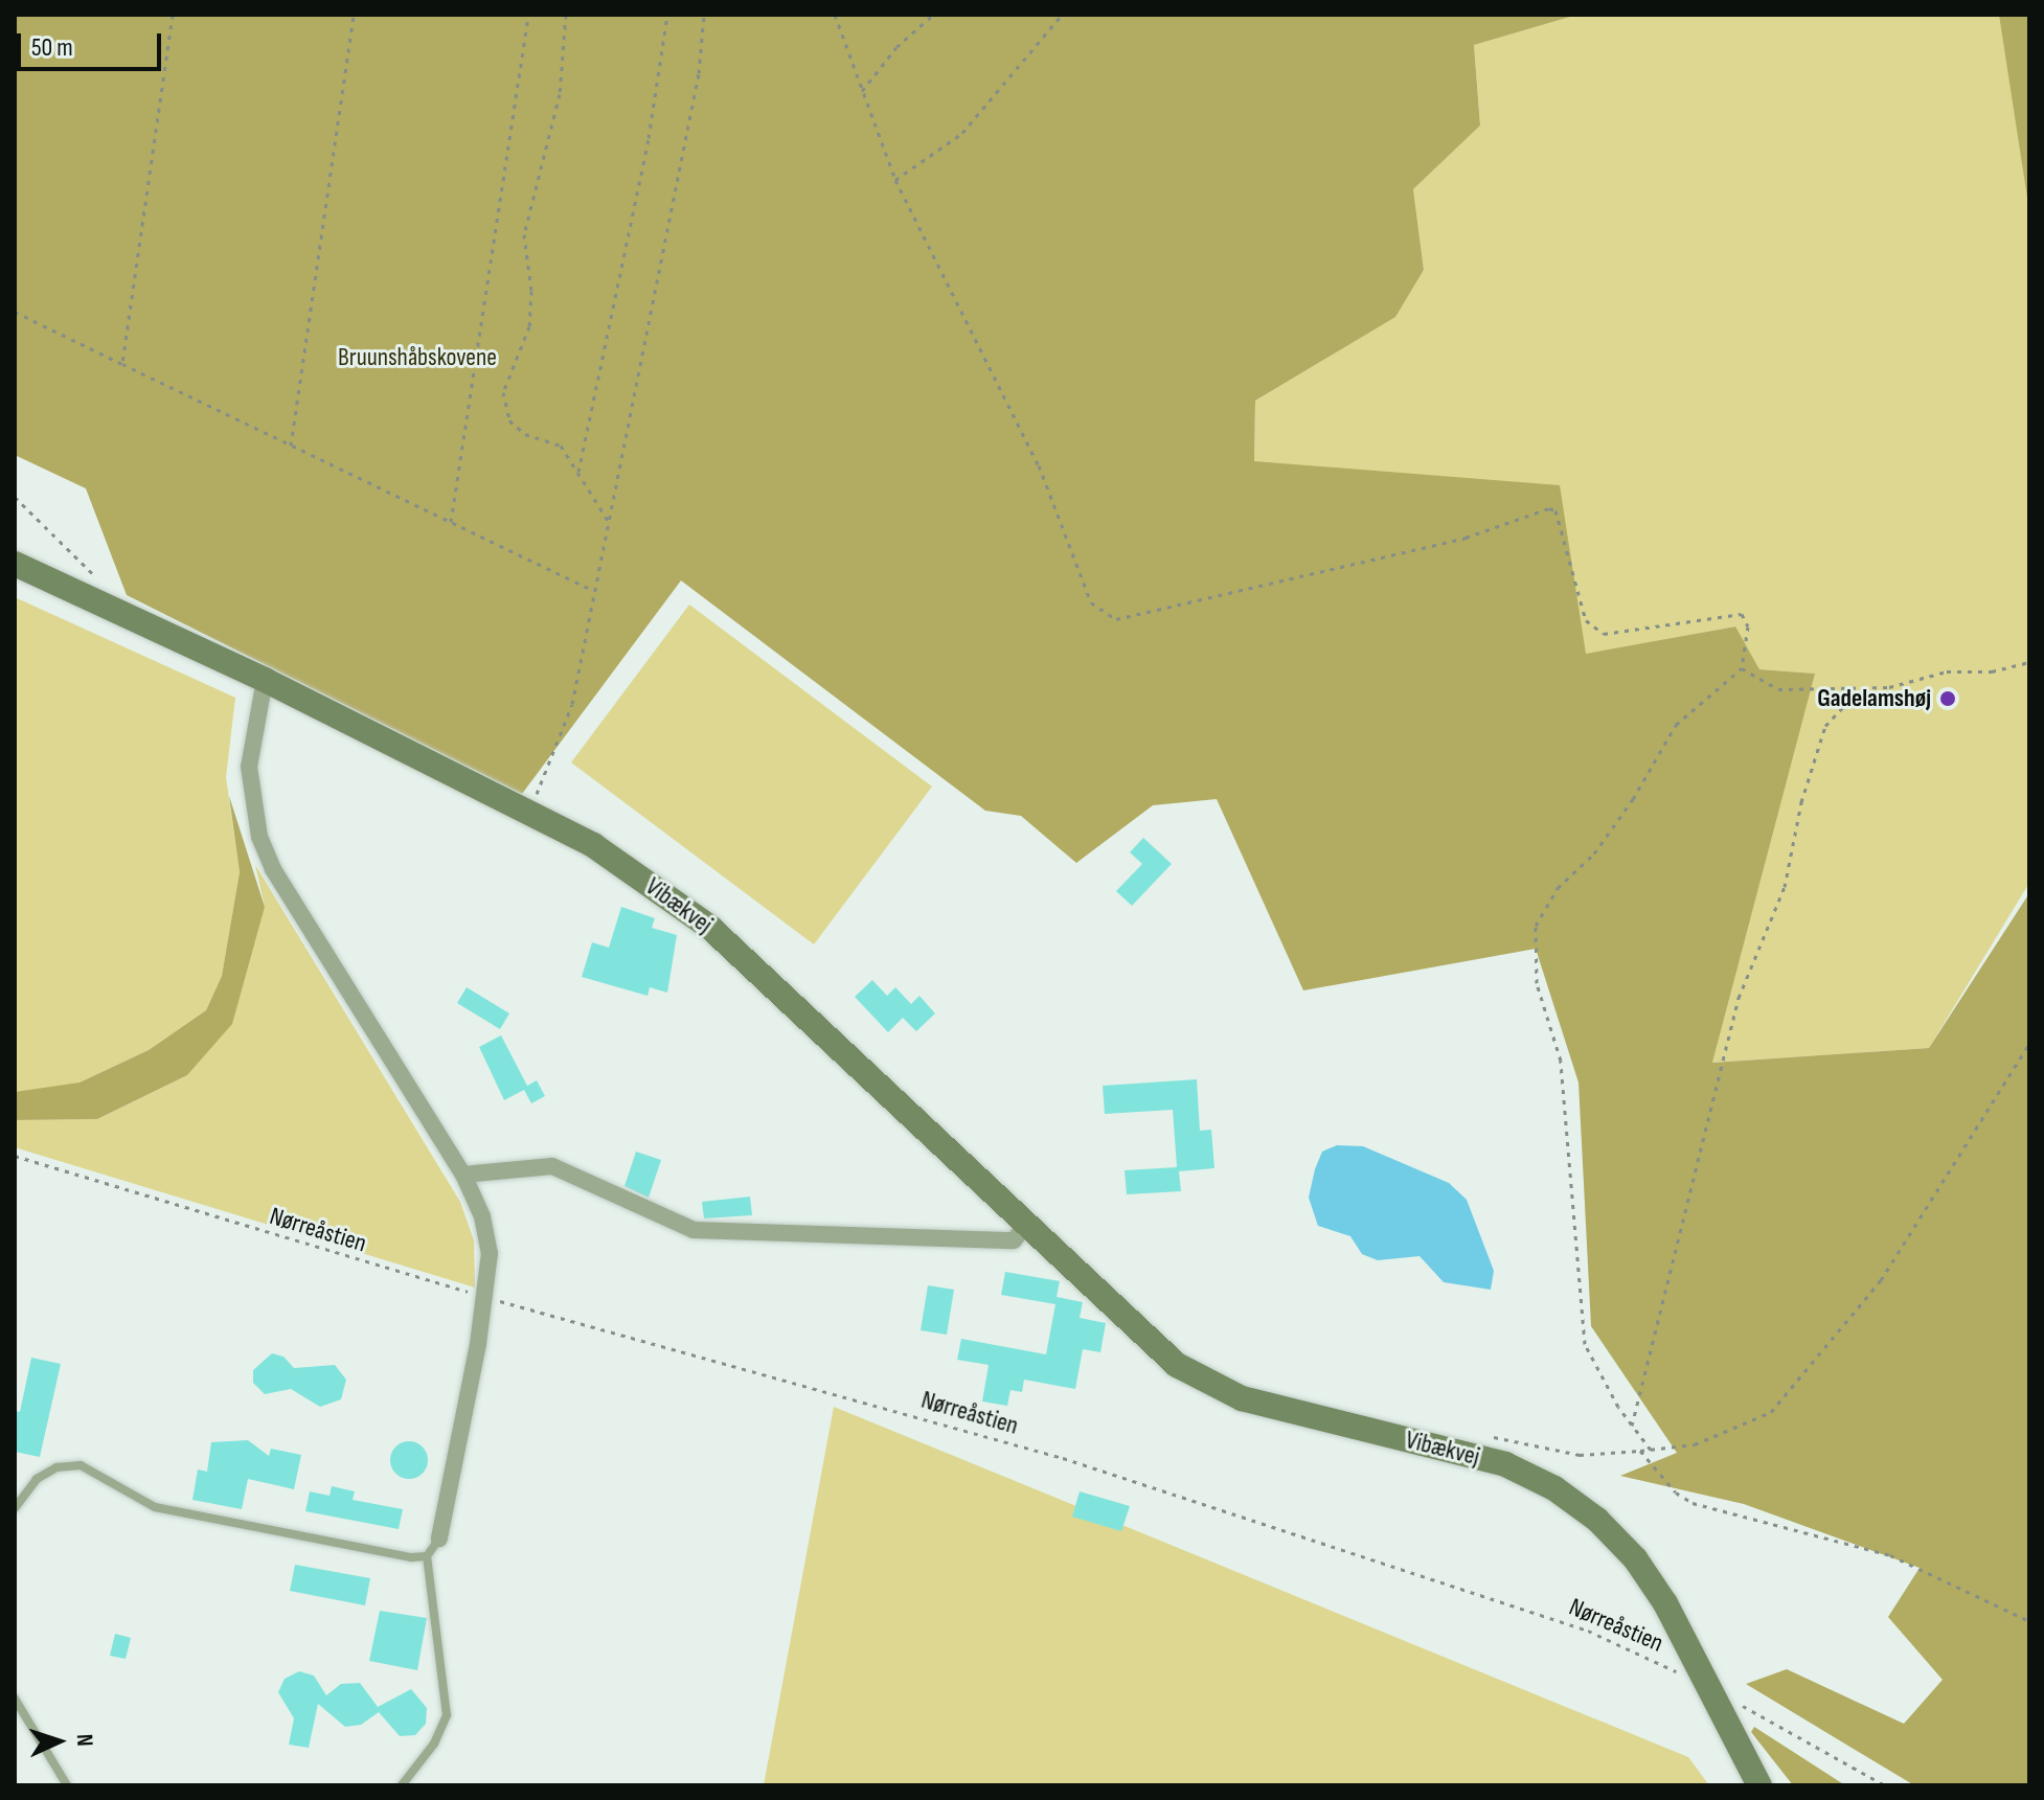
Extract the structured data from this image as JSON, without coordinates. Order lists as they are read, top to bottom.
{
  "streets": {
    "street": ["Vibækvej"],
    "path": ["Nørreåstien"]
  },
  "crossings": [
    ["Vibækvej", "Nørreåstien"]
  ],
  "parks": ["Bruunshåbskovene"],
  "places": ["Gadelamshøj"],
  "scale_bar": "50 m",
  "north": "right"
}
